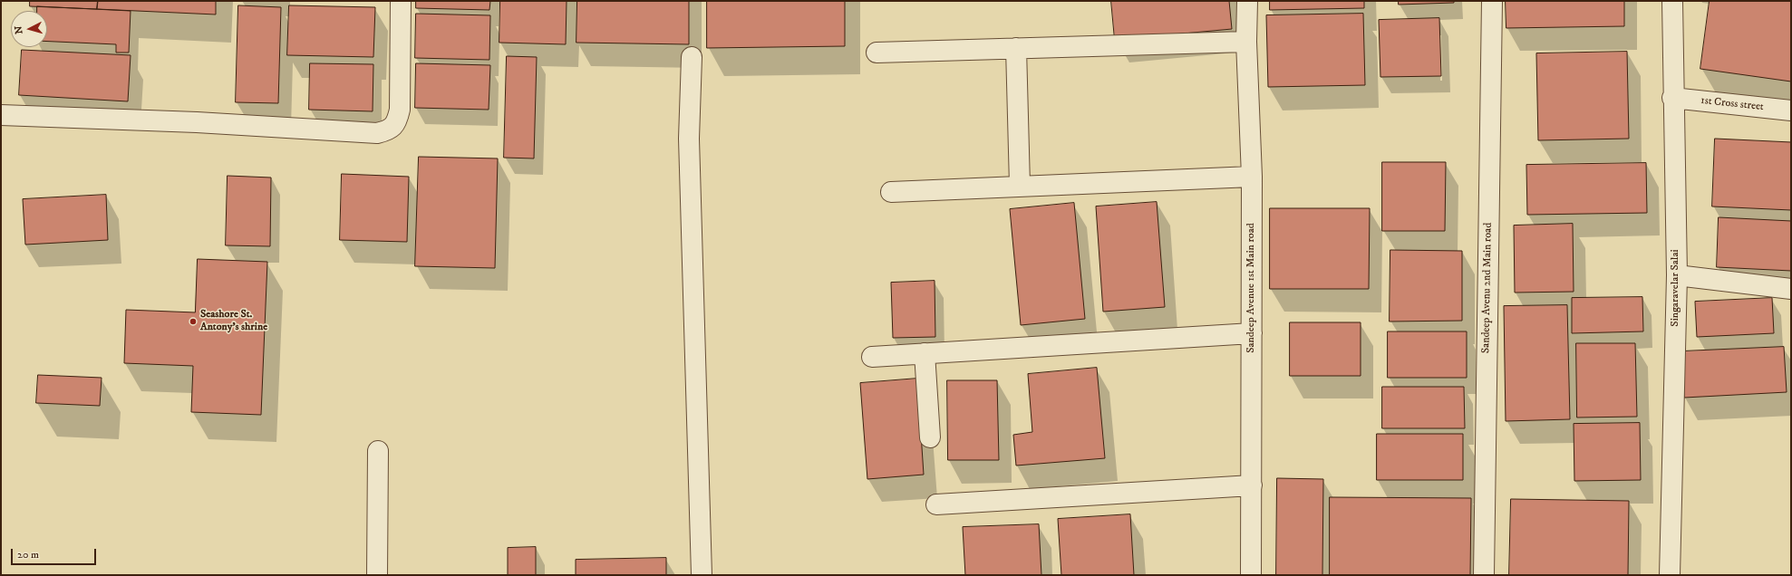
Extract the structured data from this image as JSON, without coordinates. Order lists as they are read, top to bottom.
{
  "streets": {
    "street": [
      "1st Cross street",
      "Sandeep Avenue 1st Main road",
      "Sandeep Avenu 2nd Main road",
      "Singaravelar Salai"
    ]
  },
  "crossings": [
    ["1st Cross street", "Singaravelar Salai"]
  ],
  "places": ["Seashore St. Antony's shrine"],
  "scale_bar": "20 m",
  "north": "left"
}
